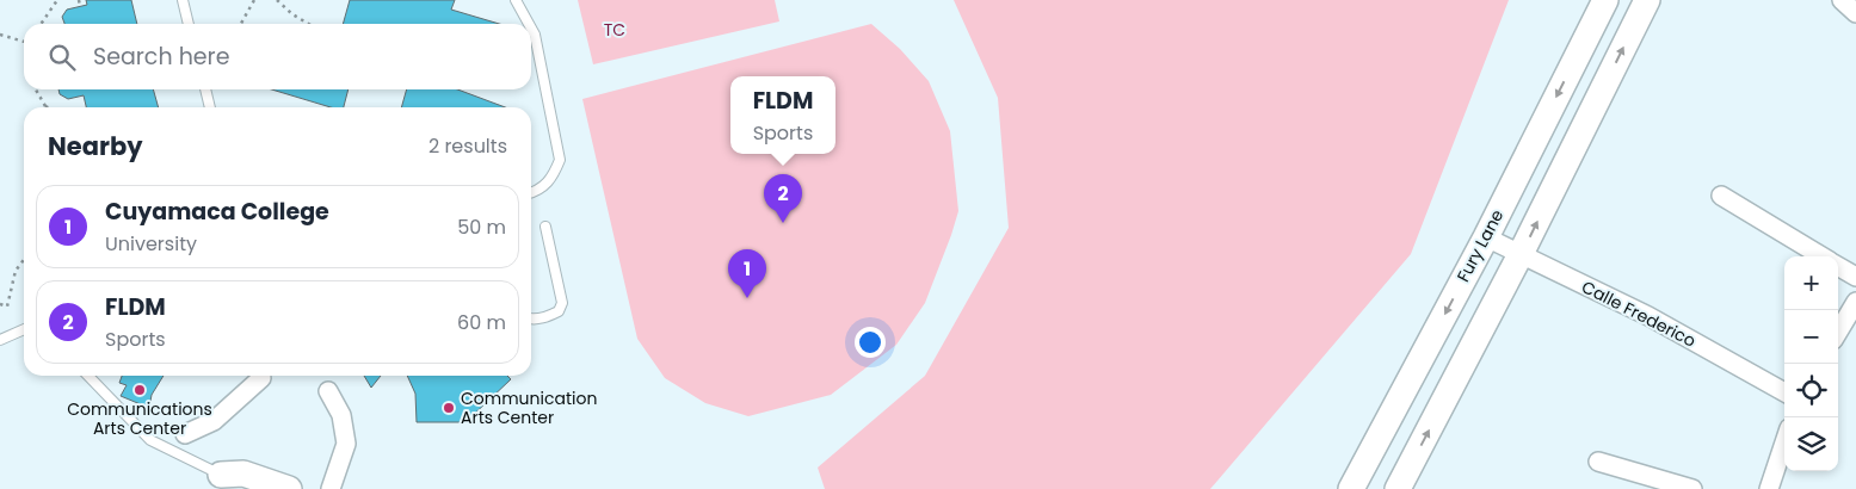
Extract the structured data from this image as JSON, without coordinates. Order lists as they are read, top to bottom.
{
  "streets": {
    "main road": ["Fury Lane"],
    "street": ["Calle Frederico"]
  },
  "crossings": [
    ["Fury Lane", "Calle Frederico"]
  ],
  "parks": ["TC"],
  "places": ["Communications Arts Center", "Communication Arts Center"],
  "page": {
    "search": "Search here",
    "popup": ["FLDM", "Sports"],
    "heading": ["Nearby", "2 results"],
    "pins": ["2", "1"],
    "list": [
      {
        "mark": "1",
        "name": "Cuyamaca College",
        "note": "University",
        "value": "50 m"
      },
      {
        "mark": "2",
        "name": "FLDM",
        "note": "Sports",
        "value": "60 m"
      }
    ],
    "map_buttons": ["+", "−"]
  }
}
